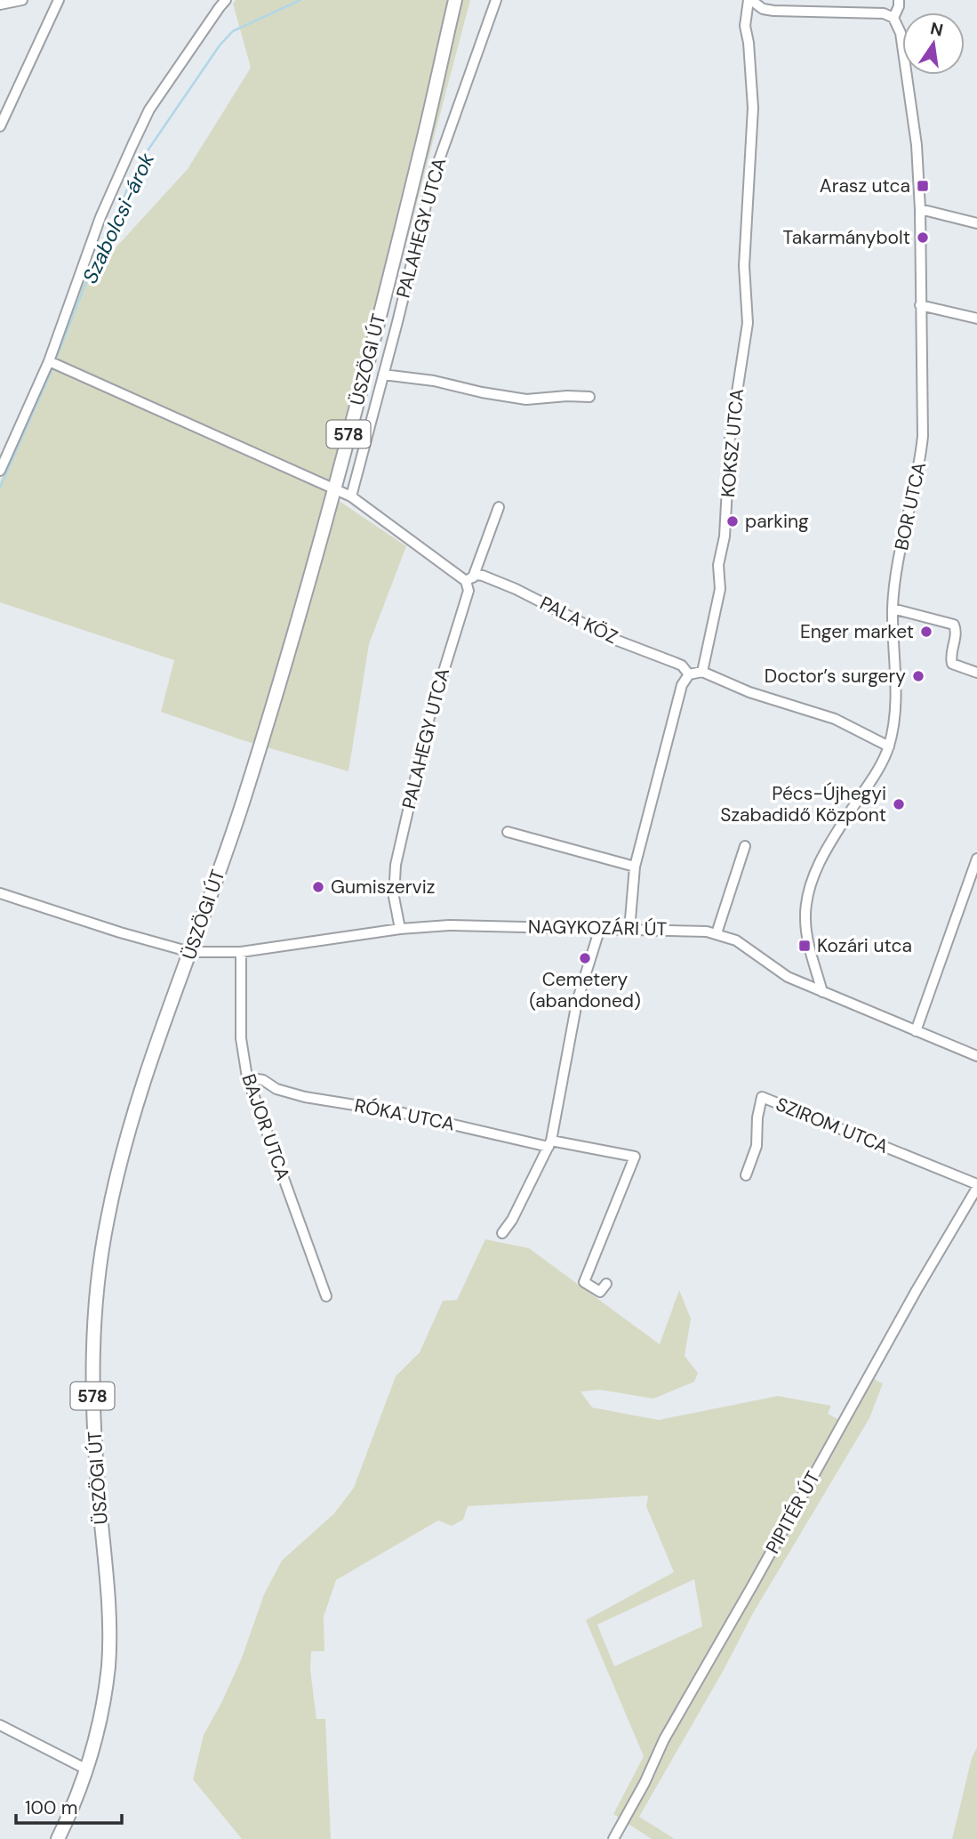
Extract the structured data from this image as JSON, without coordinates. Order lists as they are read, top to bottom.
{
  "streets": {
    "main road": ["ÜSZÖGI ÚT", "578"],
    "street": [
      "PALAHEGY UTCA",
      "KOKSZ UTCA",
      "BOR UTCA",
      "PALA KÖZ",
      "NAGYKOZÁRI ÚT",
      "RÓKA UTCA",
      "SZIROM UTCA",
      "BAJOR UTCA",
      "PIPITÉR ÚT"
    ]
  },
  "crossings": [
    ["PALAHEGY UTCA", "PALA KÖZ"],
    ["PALAHEGY UTCA", "NAGYKOZÁRI ÚT"],
    ["ÜSZÖGI ÚT", "NAGYKOZÁRI ÚT"],
    ["KOKSZ UTCA", "BOR UTCA"],
    ["BOR UTCA", "NAGYKOZÁRI ÚT"],
    ["NAGYKOZÁRI ÚT", "BAJOR UTCA"],
    ["RÓKA UTCA", "BAJOR UTCA"],
    ["SZIROM UTCA", "PIPITÉR ÚT"]
  ],
  "water": ["Szabolcsi-árok"],
  "places": {
    "transit": ["Arasz utca", "Kozári utca"],
    "other": [
      "Takarmánybolt",
      "parking",
      "Enger market",
      "Doctor’s surgery",
      "Pécs-Újhegyi Szabadidő Központ",
      "Gumiszerviz",
      "Cemetery (abandoned)"
    ]
  },
  "scale_bar": "100 m",
  "north": "top"
}
